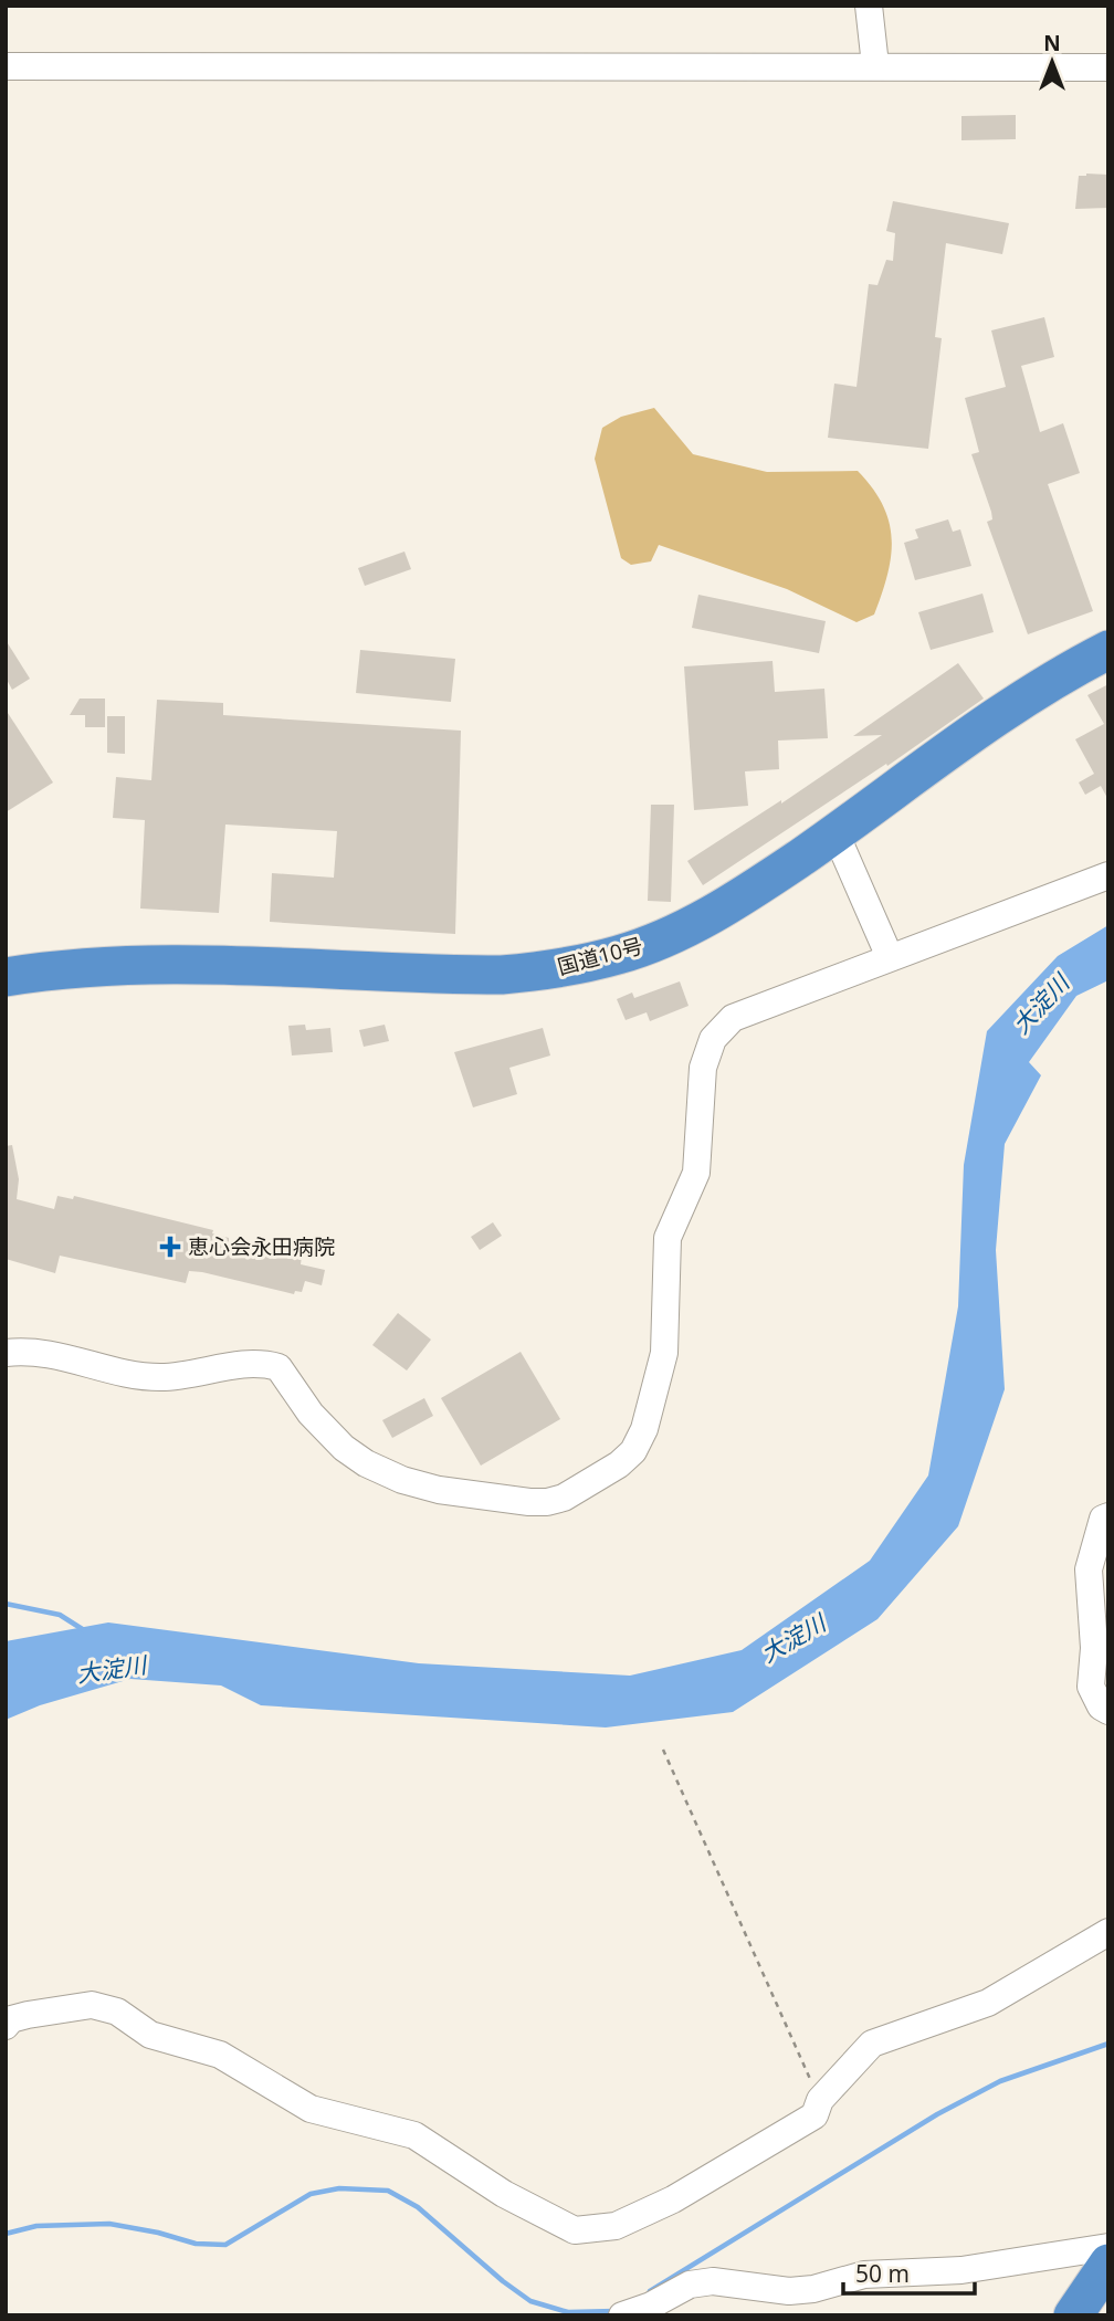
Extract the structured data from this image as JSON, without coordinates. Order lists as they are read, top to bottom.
{
  "streets": {
    "highway": ["国道10号"]
  },
  "water": ["大淀川"],
  "places": {
    "health": ["恵心会永田病院"]
  },
  "scale_bar": "50 m",
  "north": "top"
}
